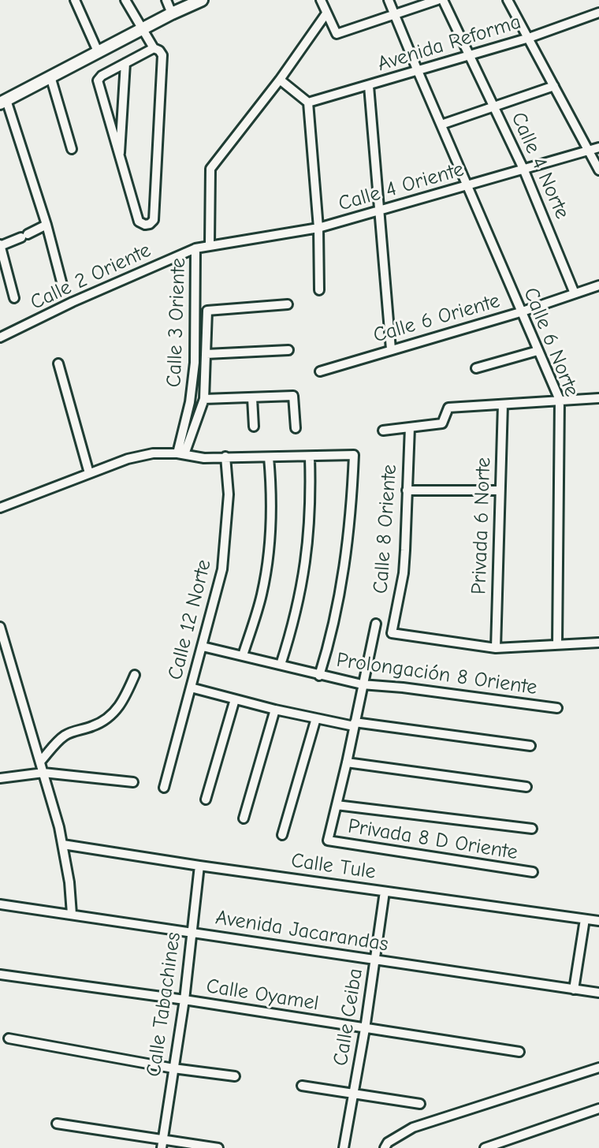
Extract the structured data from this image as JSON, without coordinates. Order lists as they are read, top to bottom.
{
  "streets": {
    "street": [
      "Avenida Reforma",
      "Calle 4 Norte",
      "Calle 4 Oriente",
      "Calle 2 Oriente",
      "Calle 6 Oriente",
      "Calle 3 Oriente",
      "Calle 6 Norte",
      "Privada 6 Norte",
      "Calle 8 Oriente",
      "Calle 12 Norte",
      "Prolongación 8 Oriente",
      "Privada 8 D Oriente",
      "Calle Tule",
      "Avenida Jacarandas",
      "Calle Oyamel",
      "Calle Tabachines",
      "Calle Ceiba"
    ]
  },
  "crossings": [
    ["Avenida Reforma", "Calle 4 Norte"],
    ["Avenida Reforma", "Calle 6 Norte"],
    ["Calle 4 Norte", "Calle 4 Oriente"],
    ["Calle 4 Norte", "Calle 6 Oriente"],
    ["Calle 4 Oriente", "Calle 3 Oriente"],
    ["Calle 4 Oriente", "Calle 6 Norte"],
    ["Calle 2 Oriente", "Calle 3 Oriente"],
    ["Calle 6 Oriente", "Calle 6 Norte"],
    ["Privada 6 Norte", "Calle 8 Oriente"],
    ["Calle 12 Norte", "Prolongación 8 Oriente"],
    ["Calle Tule", "Calle Tabachines"],
    ["Calle Tule", "Calle Ceiba"],
    ["Avenida Jacarandas", "Calle Tabachines"],
    ["Avenida Jacarandas", "Calle Ceiba"],
    ["Calle Oyamel", "Calle Tabachines"],
    ["Calle Oyamel", "Calle Ceiba"]
  ]
}
